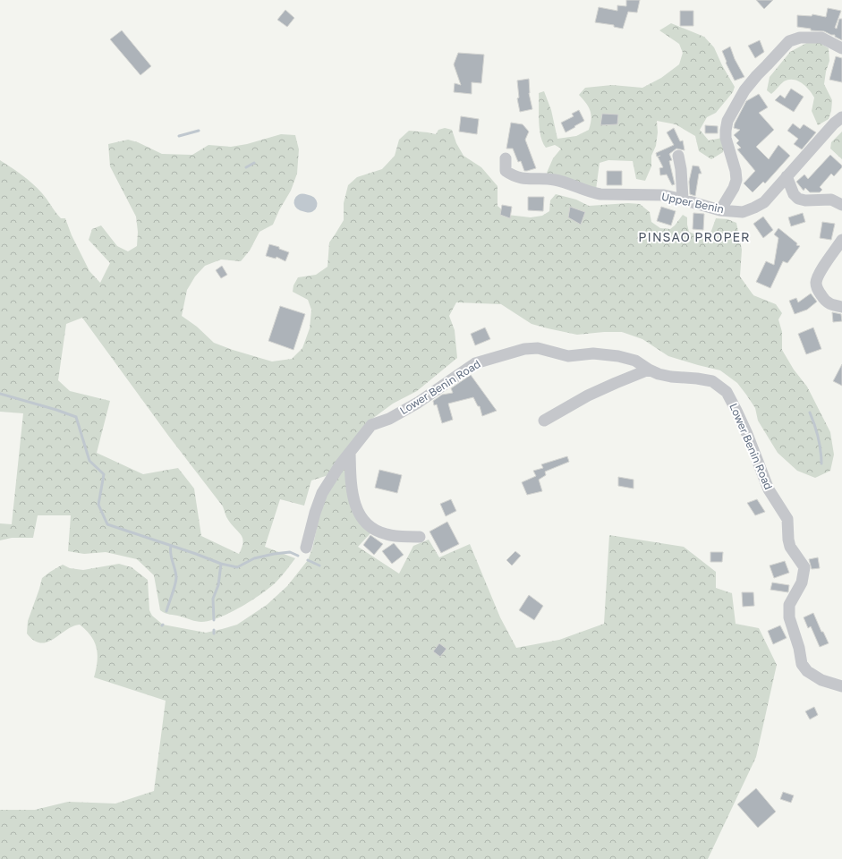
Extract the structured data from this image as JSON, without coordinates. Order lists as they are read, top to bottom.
{
  "streets": {
    "street": ["Upper Benin", "Lower Benin Road"]
  },
  "districts": ["PINSAO PROPER"]
}
